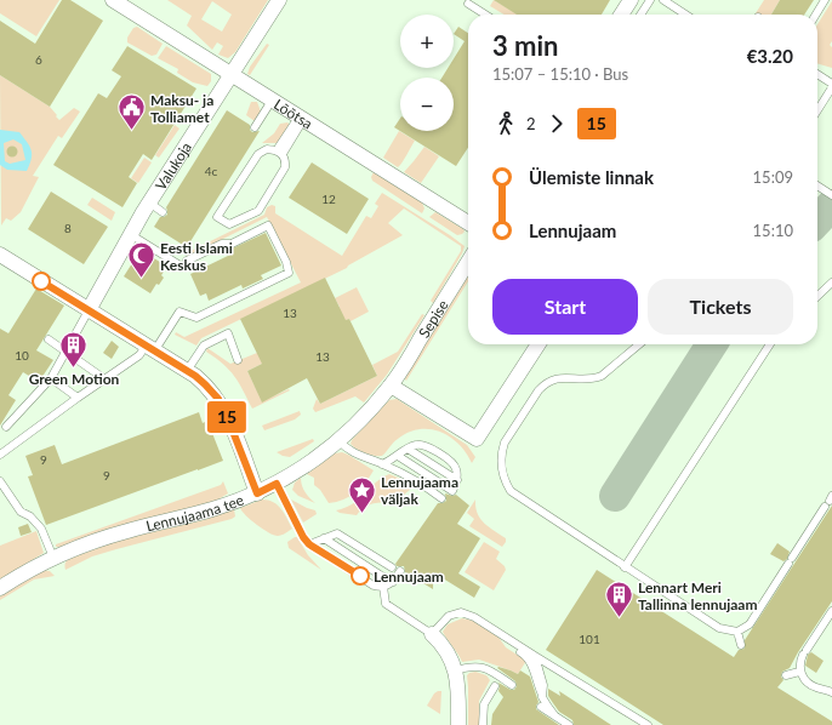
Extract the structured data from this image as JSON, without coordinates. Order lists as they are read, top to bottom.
{
  "streets": {
    "street": [
      "Lõõtsa",
      "Valukoja",
      "Sepise",
      "Lennujaama tee"
    ]
  },
  "crossings": [
    ["Lõõtsa", "Valukoja"],
    ["Sepise", "Lennujaama tee"]
  ],
  "places": {
    "public building": ["Maksu- ja Tolliamet"],
    "mosque": ["Eesti Islami Keskus"],
    "building": ["Green Motion", "Lennart Meri Tallinna lennujaam"],
    "place": ["Lennujaama väljak"],
    "other": ["Lennujaam"]
  },
  "lines": ["bus line 15"],
  "house_numbers": [
    "6",
    "4c",
    "12",
    "8",
    "13",
    "10",
    "13",
    "9",
    "9",
    "101"
  ],
  "page": {
    "on_map": "15",
    "map_buttons": ["+", "−"],
    "heading": ["3 min", "15:07 – 15:10 · Bus", "€3.20"],
    "legs": ["2", "15"],
    "list": [
      {
        "name": "Ülemiste linnak",
        "value": "15:09"
      },
      {
        "name": "Lennujaam",
        "value": "15:10"
      }
    ],
    "buttons": ["Start", "Tickets"]
  }
}
